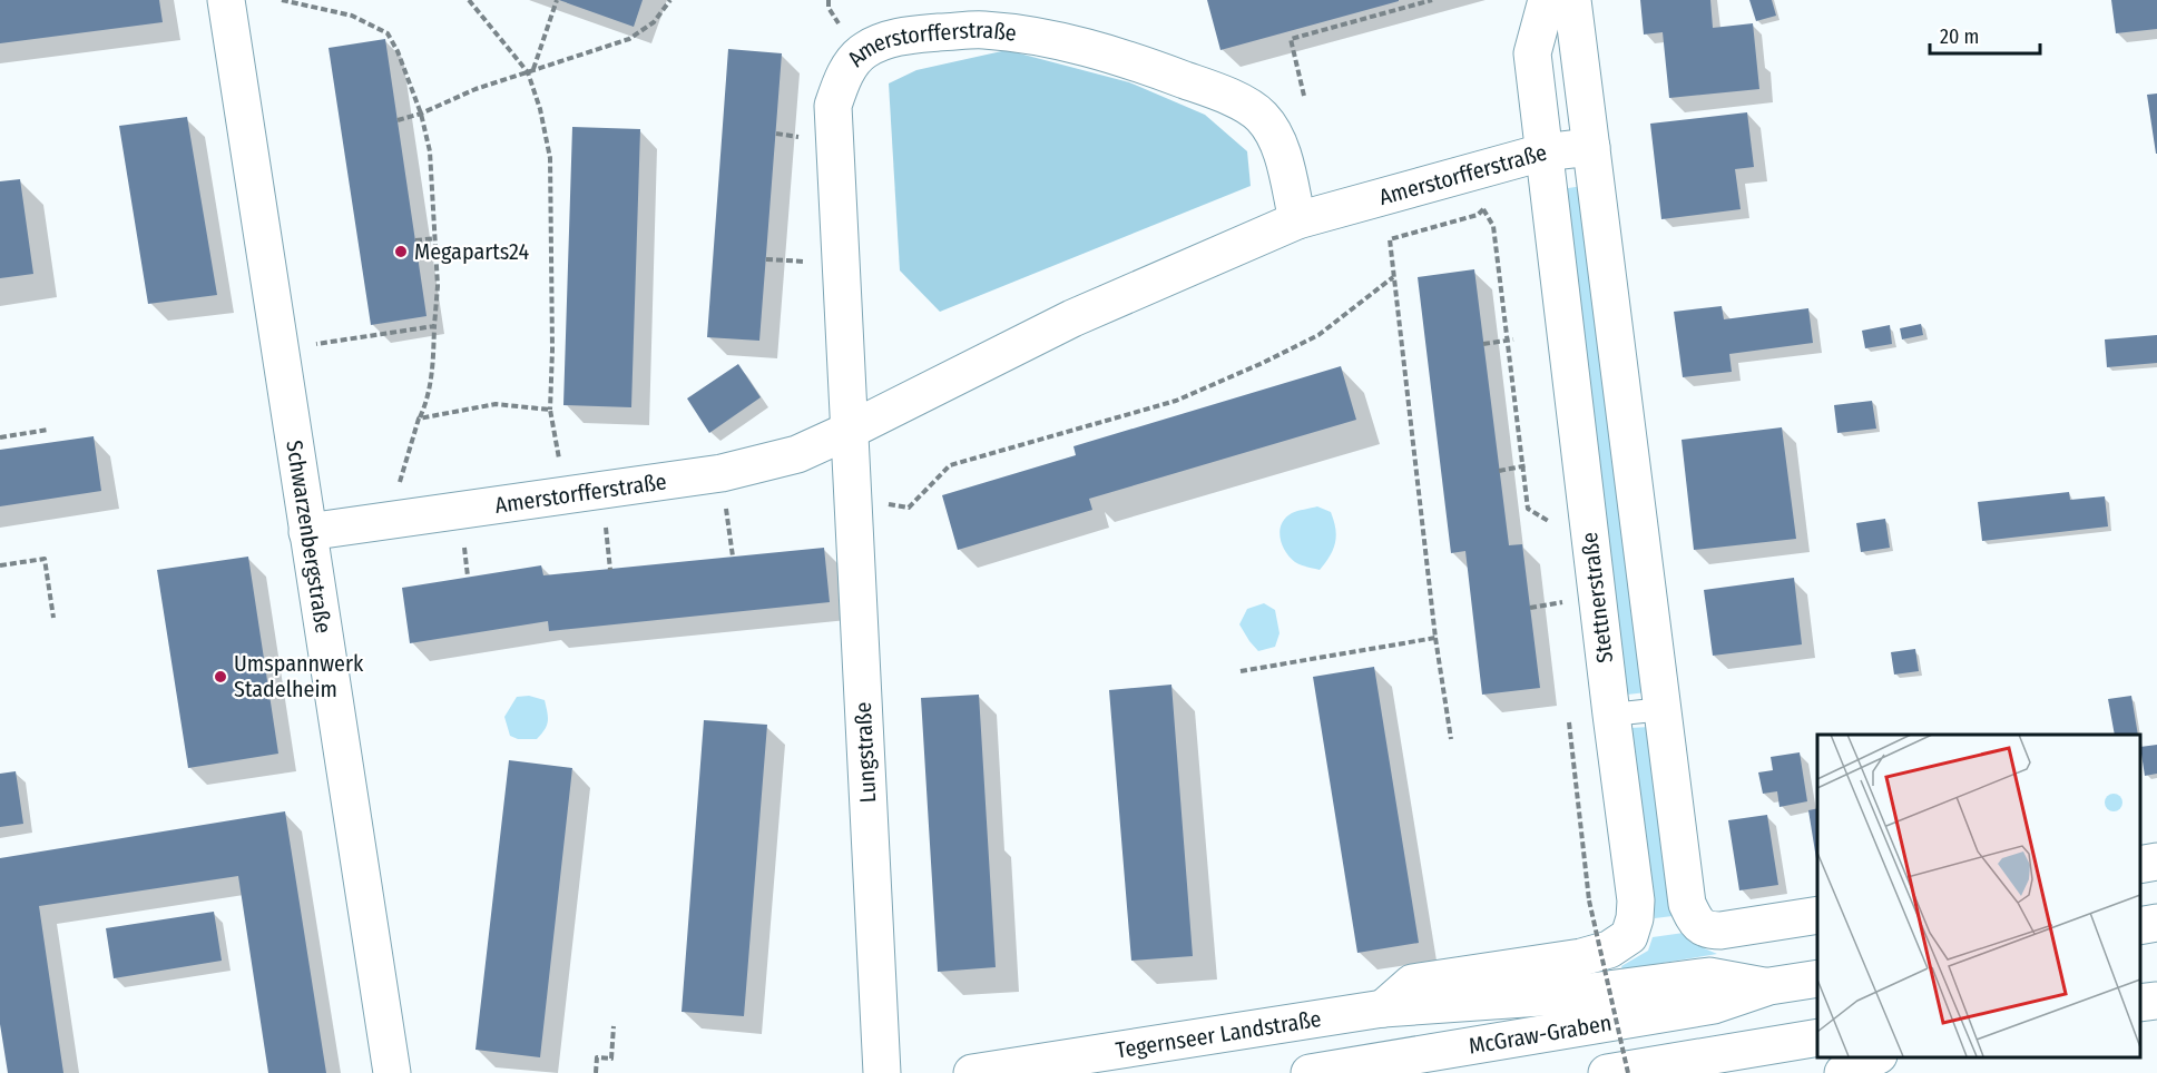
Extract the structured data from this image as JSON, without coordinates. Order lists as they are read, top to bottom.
{
  "streets": {
    "main road": [
      "Amerstorfferstraße",
      "Schwarzenbergstraße",
      "Stettnerstraße",
      "Lungstraße",
      "Tegernseer Landstraße",
      "McGraw-Graben"
    ]
  },
  "crossings": [
    ["Amerstorfferstraße", "Schwarzenbergstraße"],
    ["Amerstorfferstraße", "Stettnerstraße"],
    ["Amerstorfferstraße", "Lungstraße"],
    ["Stettnerstraße", "Tegernseer Landstraße"],
    ["Tegernseer Landstraße", "McGraw-Graben"]
  ],
  "places": ["Megaparts24", "Umspannwerk Stadelheim"],
  "scale_bar": "20 m"
}
